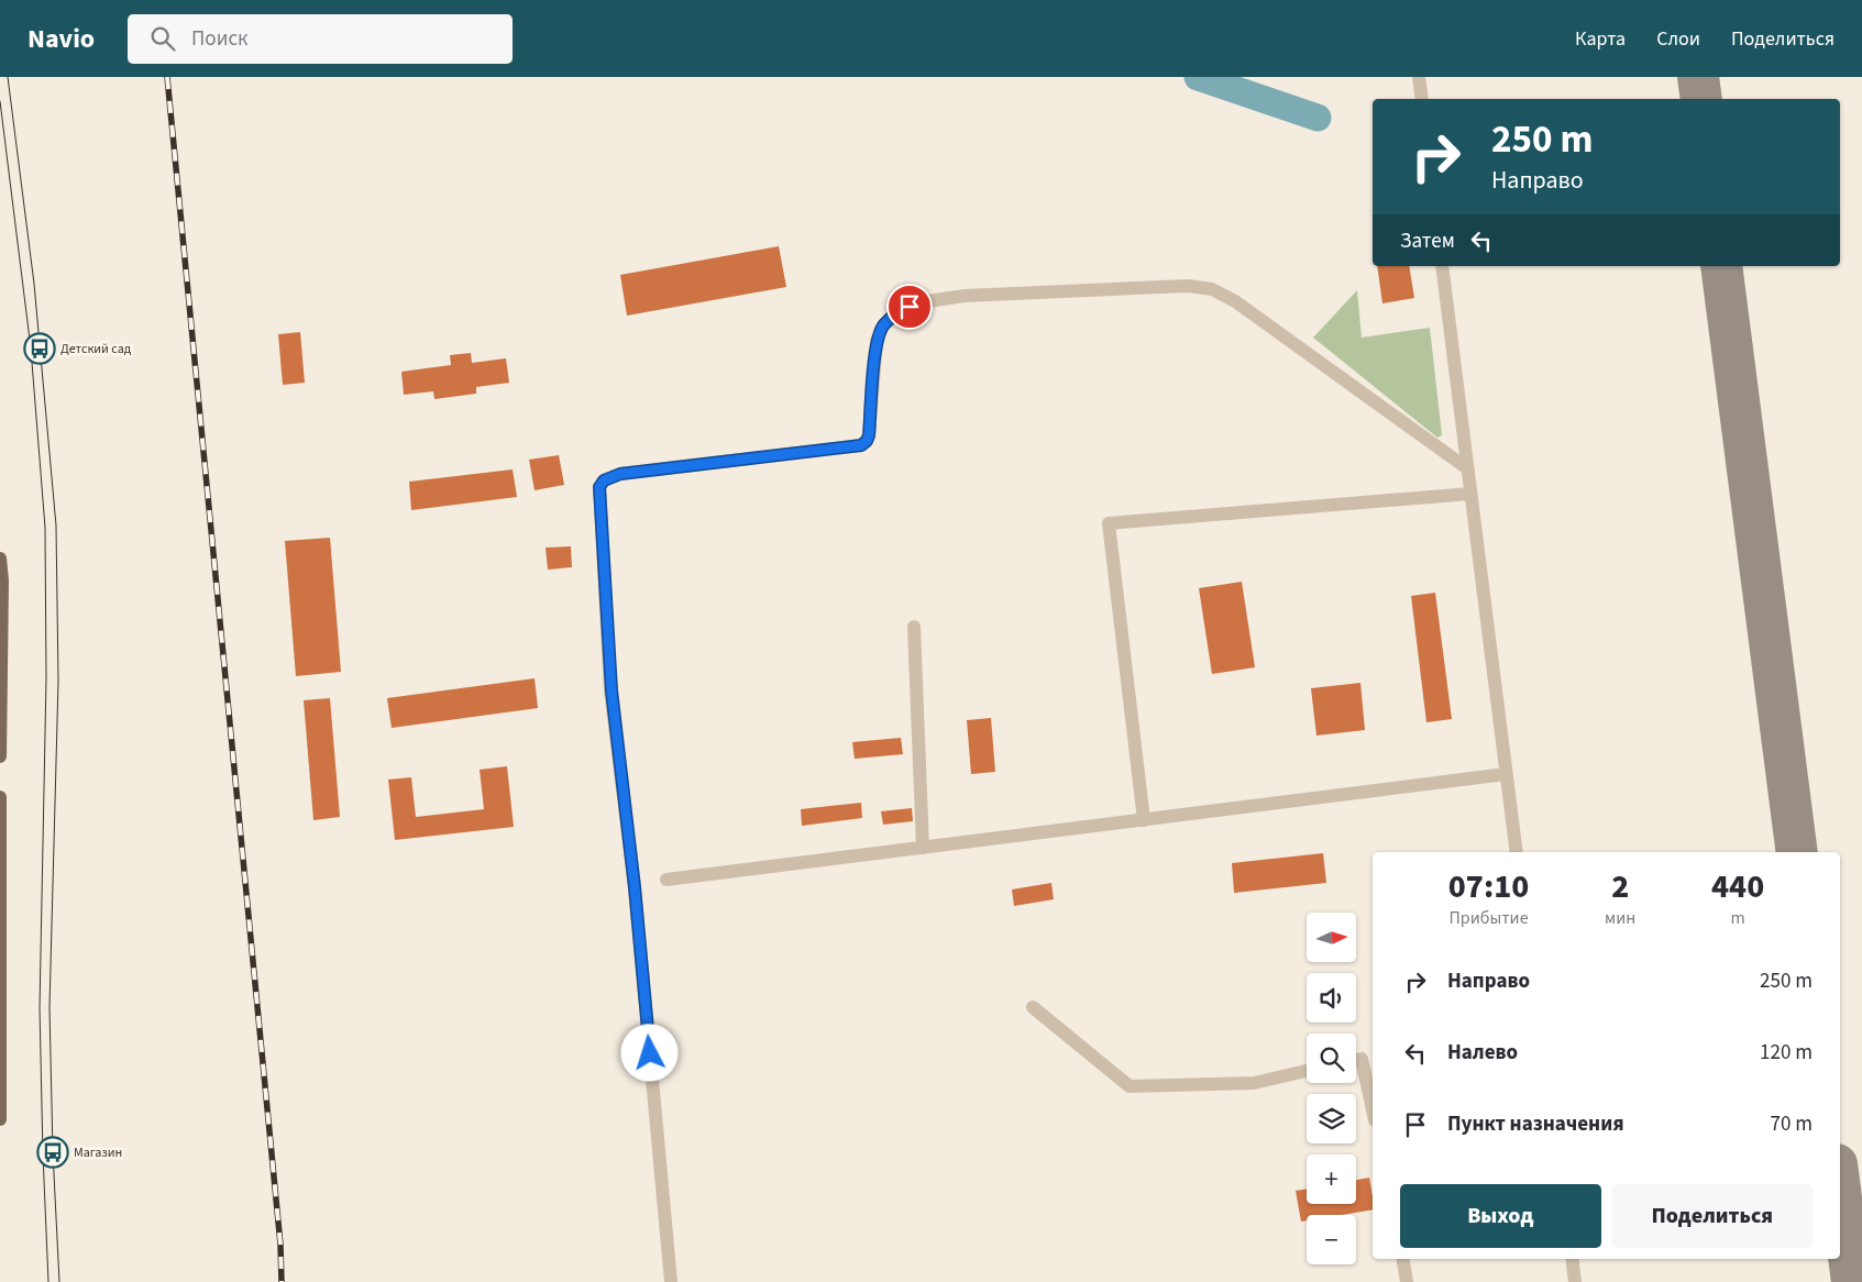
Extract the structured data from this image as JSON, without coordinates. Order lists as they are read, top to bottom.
{
  "places": {
    "bus stop": ["Детский сад", "Магазин"]
  },
  "north": "right",
  "page": {
    "header": "Navio",
    "search": "Поиск",
    "nav": ["Карта", "Слои", "Поделиться"],
    "turn": ["250 m", "Направо"],
    "then": "Затем",
    "eta": [
      "07:10",
      "Прибытие",
      "2",
      "мин",
      "440",
      "m"
    ],
    "map_buttons": ["+", "−"],
    "list": [
      {
        "name": "Направо",
        "value": "250 m"
      },
      {
        "name": "Налево",
        "value": "120 m"
      },
      {
        "name": "Пункт назначения",
        "value": "70 m"
      }
    ],
    "buttons": ["Выход", "Поделиться"]
  }
}
